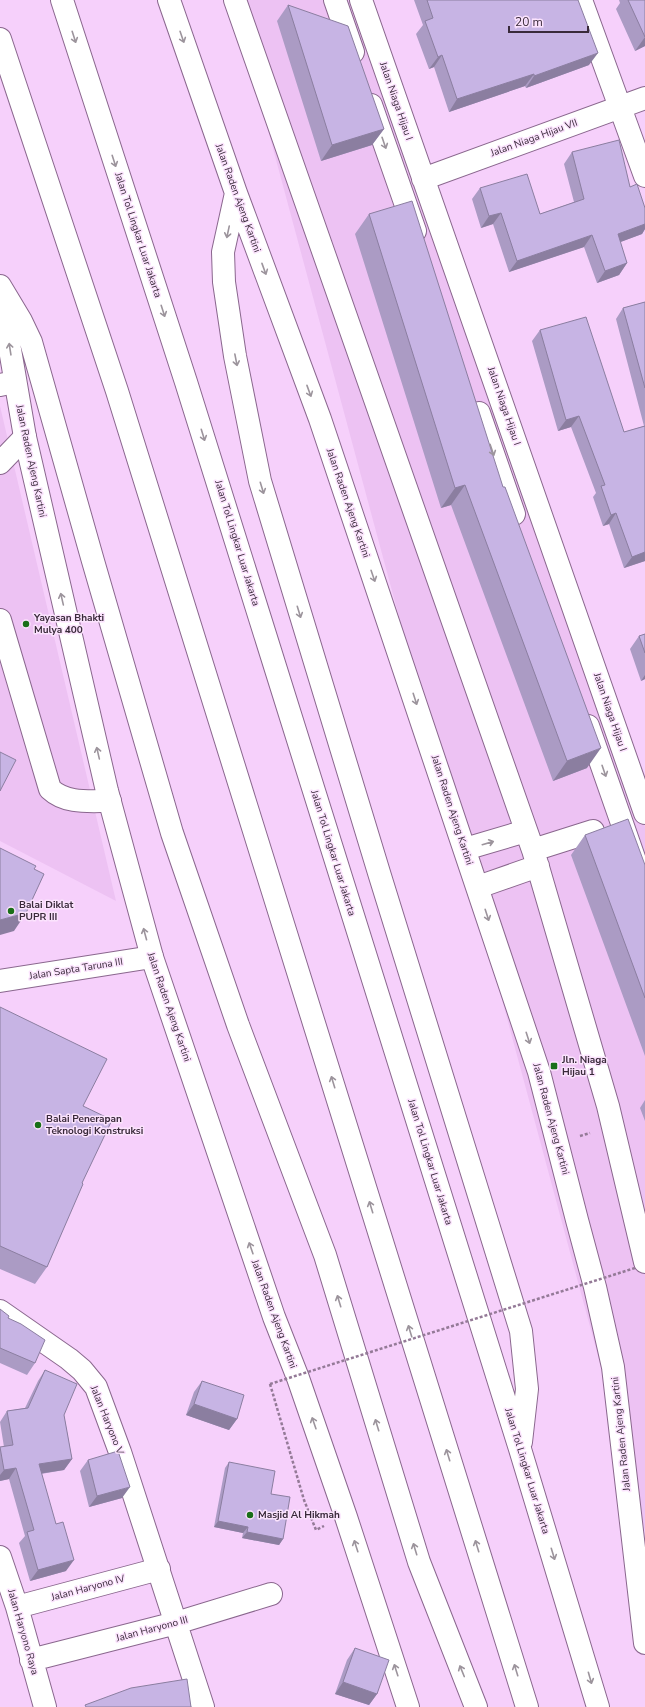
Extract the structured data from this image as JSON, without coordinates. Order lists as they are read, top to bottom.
{
  "streets": {
    "main road": [
      "Jalan Niaga Hijau I",
      "Jalan Niaga Hijau VII",
      "Jalan Raden Ajeng Kartini",
      "Jalan Tol Lingkar Luar Jakarta",
      "Jalan Sapta Taruna III",
      "Jalan Haryono V",
      "Jalan Haryono IV",
      "Jalan Haryono III",
      "Jalan Haryono Raya"
    ]
  },
  "crossings": [
    ["Jalan Niaga Hijau I", "Jalan Niaga Hijau VII"],
    ["Jalan Raden Ajeng Kartini", "Jalan Sapta Taruna III"],
    ["Jalan Haryono V", "Jalan Haryono IV"],
    ["Jalan Haryono V", "Jalan Haryono III"],
    ["Jalan Haryono IV", "Jalan Haryono Raya"],
    ["Jalan Haryono III", "Jalan Haryono Raya"]
  ],
  "places": {
    "other": [
      "Yayasan Bhakti Mulya 400",
      "Balai Diklat PUPR III",
      "Balai Penerapan Teknologi Konstruksi",
      "Masjid Al Hikmah"
    ],
    "transit": ["Jln. Niaga Hijau 1"]
  },
  "scale_bar": "20 m"
}
